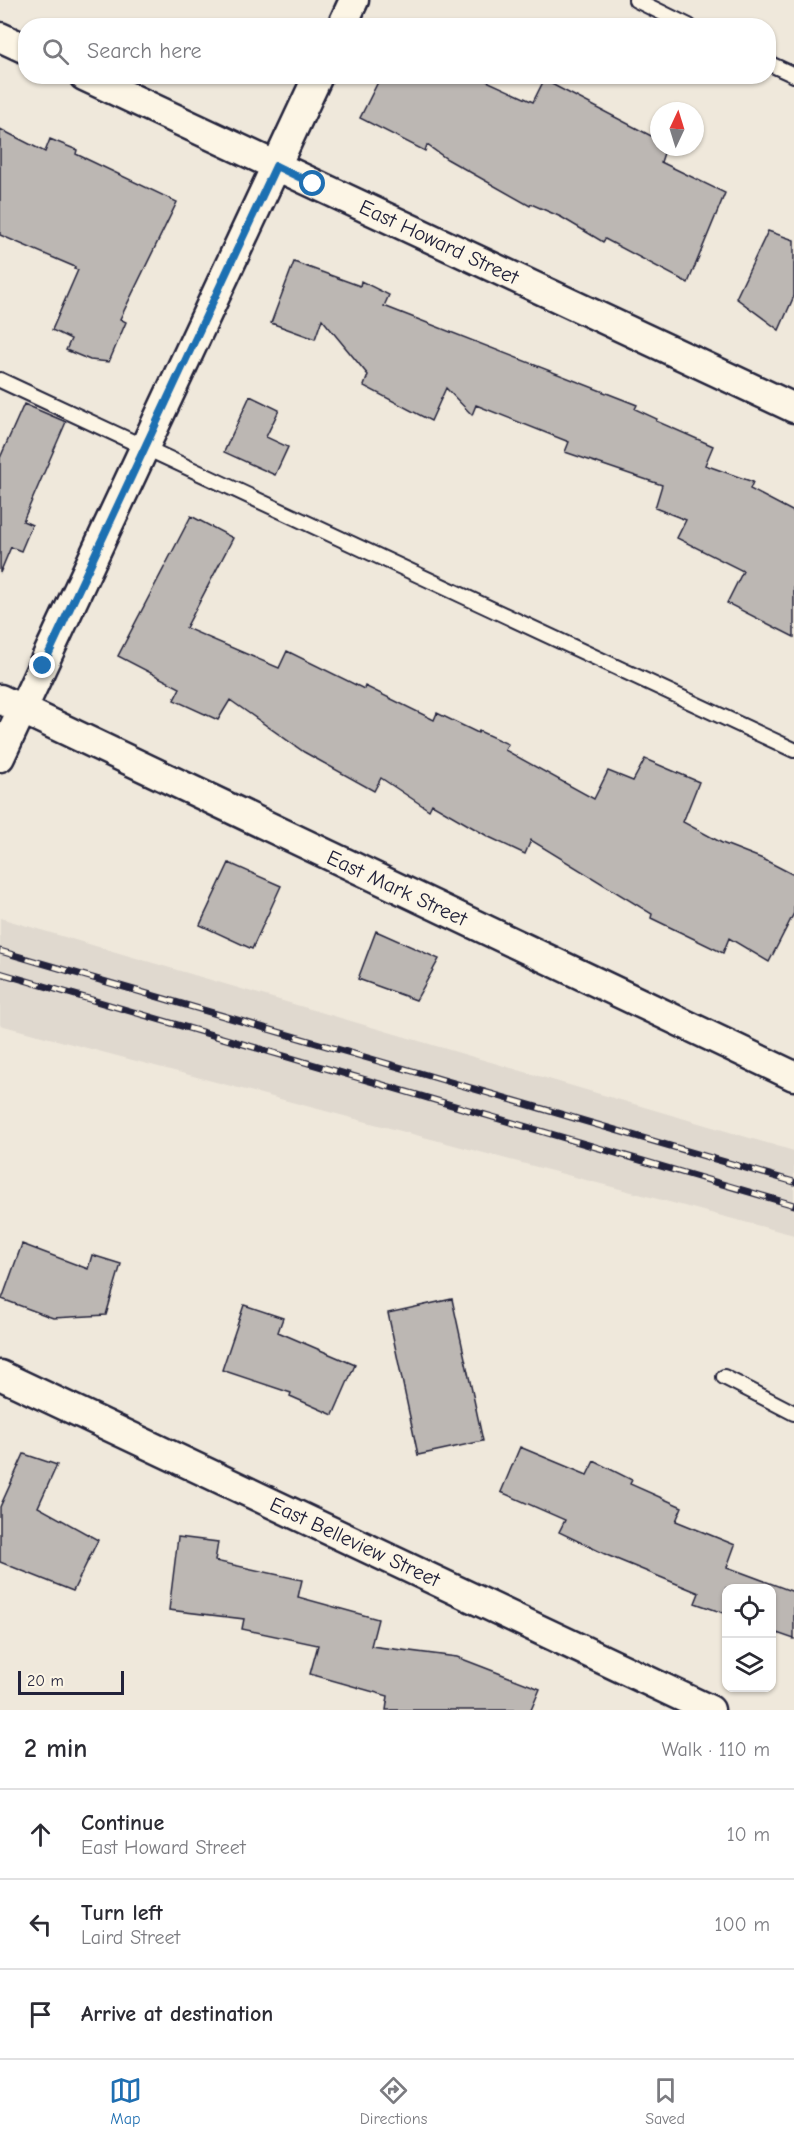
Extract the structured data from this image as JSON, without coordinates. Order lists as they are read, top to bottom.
{
  "streets": {
    "street": ["East Howard Street", "East Mark Street", "East Belleview Street"]
  },
  "scale_bar": "20 m",
  "north": "top",
  "page": {
    "search": "Search here",
    "scale": "20 m",
    "heading": ["2 min", "Walk · 110 m"],
    "list": [
      ["Continue", "East Howard Street", "10 m"],
      ["Turn left", "Laird Street", "100 m"],
      "Arrive at destination"
    ],
    "nav": ["Map", "Directions", "Saved"]
  }
}
